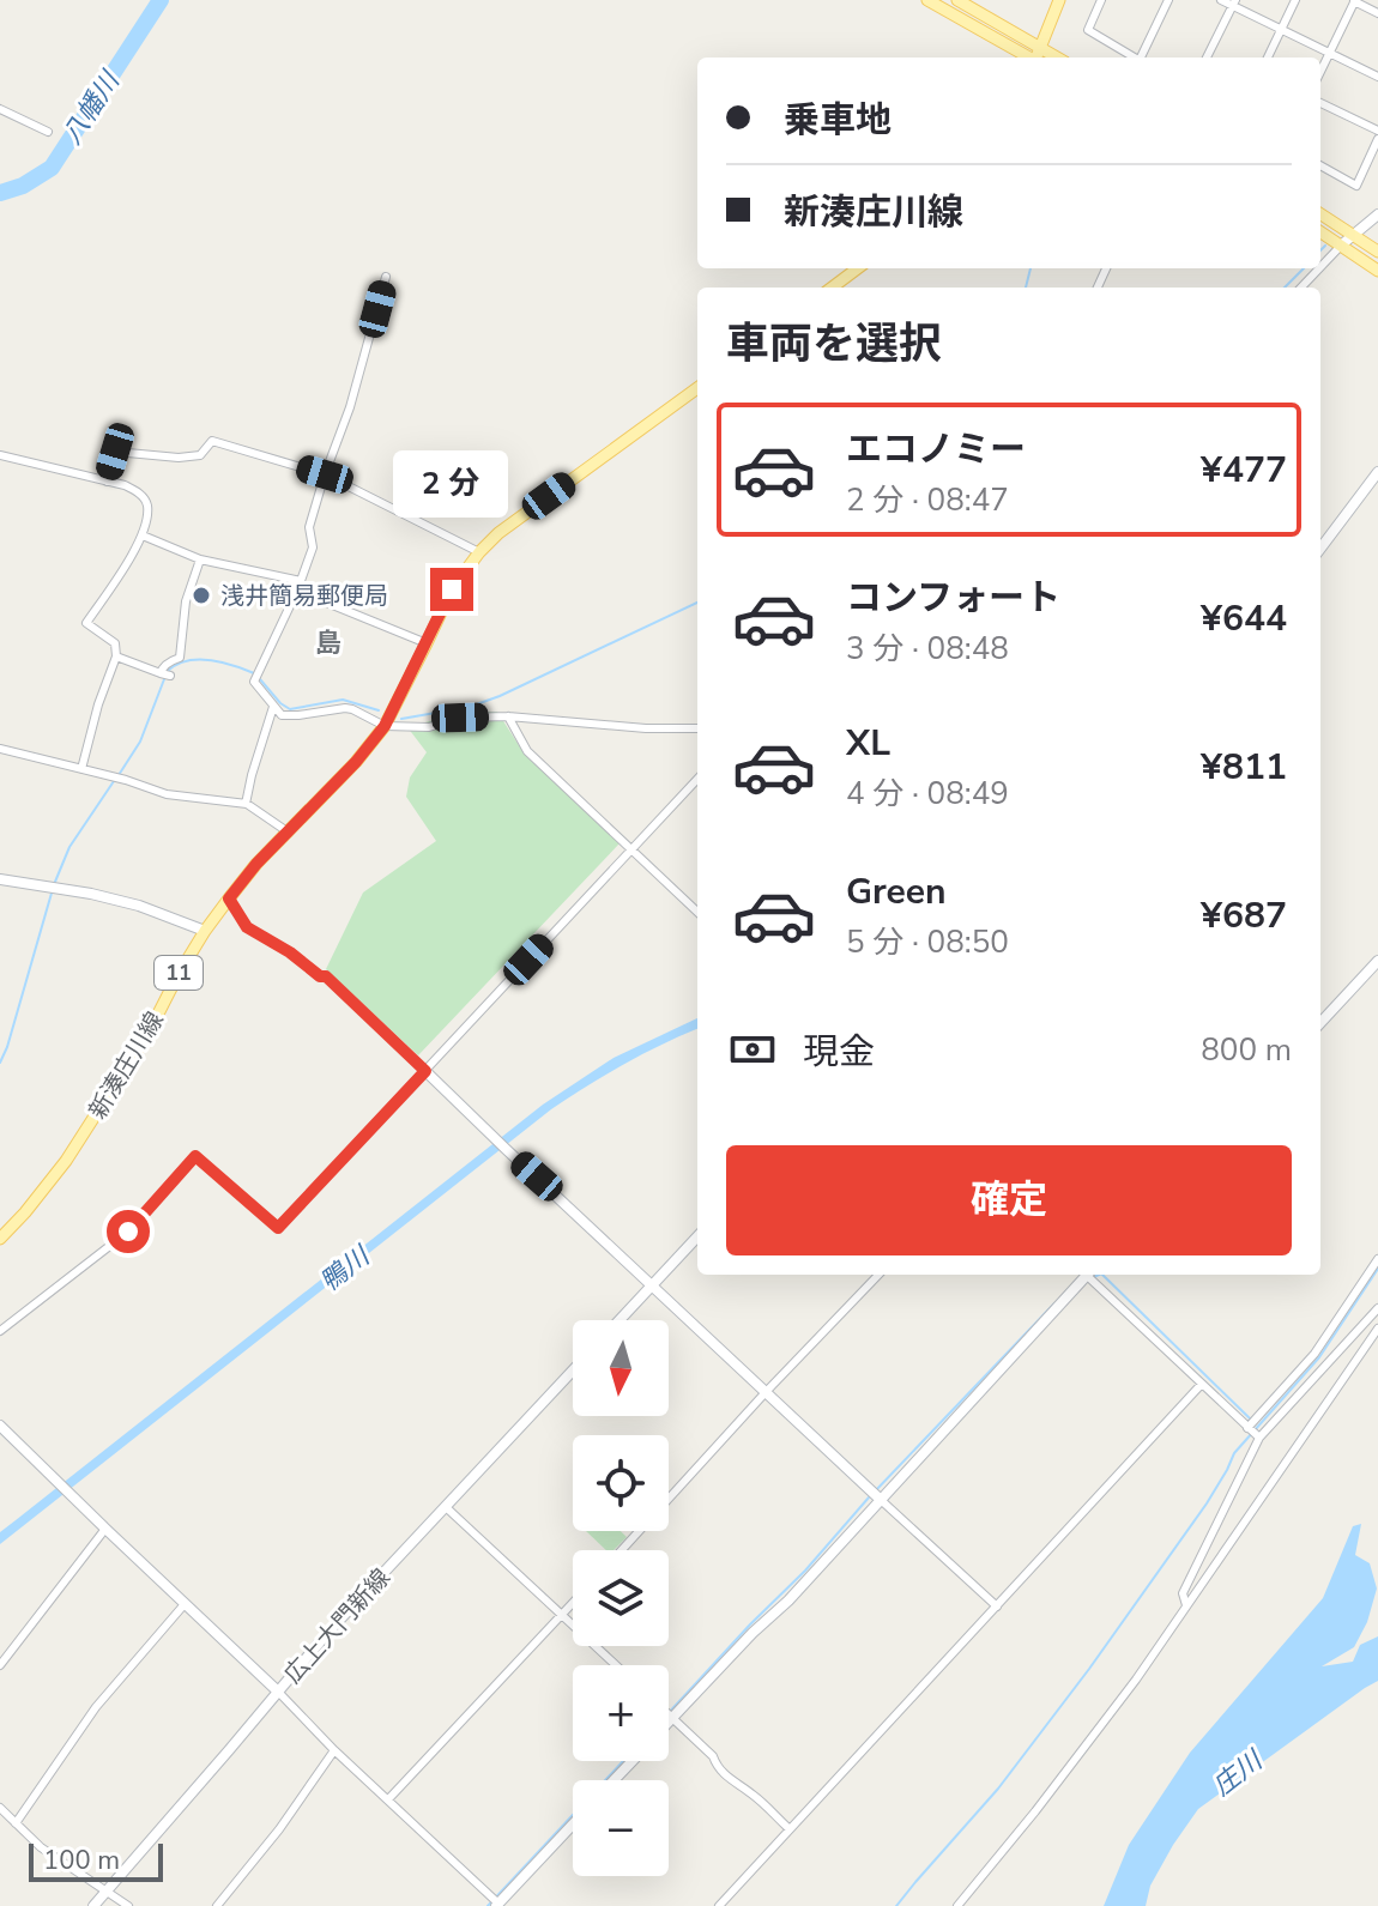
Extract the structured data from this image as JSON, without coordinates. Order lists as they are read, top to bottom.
{
  "streets": {
    "main road": ["11", "新湊庄川線"],
    "street": ["広上大門新線"]
  },
  "districts": ["島"],
  "water": ["八幡川", "鴨川", "庄川"],
  "places": ["浅井簡易郵便局"],
  "scale_bar": "100 m",
  "north": "bottom",
  "page": {
    "banner": ["乗車地", "新湊庄川線"],
    "heading": "車両を選択",
    "list": [
      {
        "name": "エコノミー",
        "note": "2 分 · 08:47",
        "value": "¥477"
      },
      {
        "name": "コンフォート",
        "note": "3 分 · 08:48",
        "value": "¥644"
      },
      {
        "name": "XL",
        "note": "4 分 · 08:49",
        "value": "¥811"
      },
      {
        "name": "Green",
        "note": "5 分 · 08:50",
        "value": "¥687"
      }
    ],
    "bubble": "2 分",
    "pay": ["現金", "800 m"],
    "buttons": "確定",
    "map_buttons": ["+", "−"],
    "scale": "100 m"
  }
}
